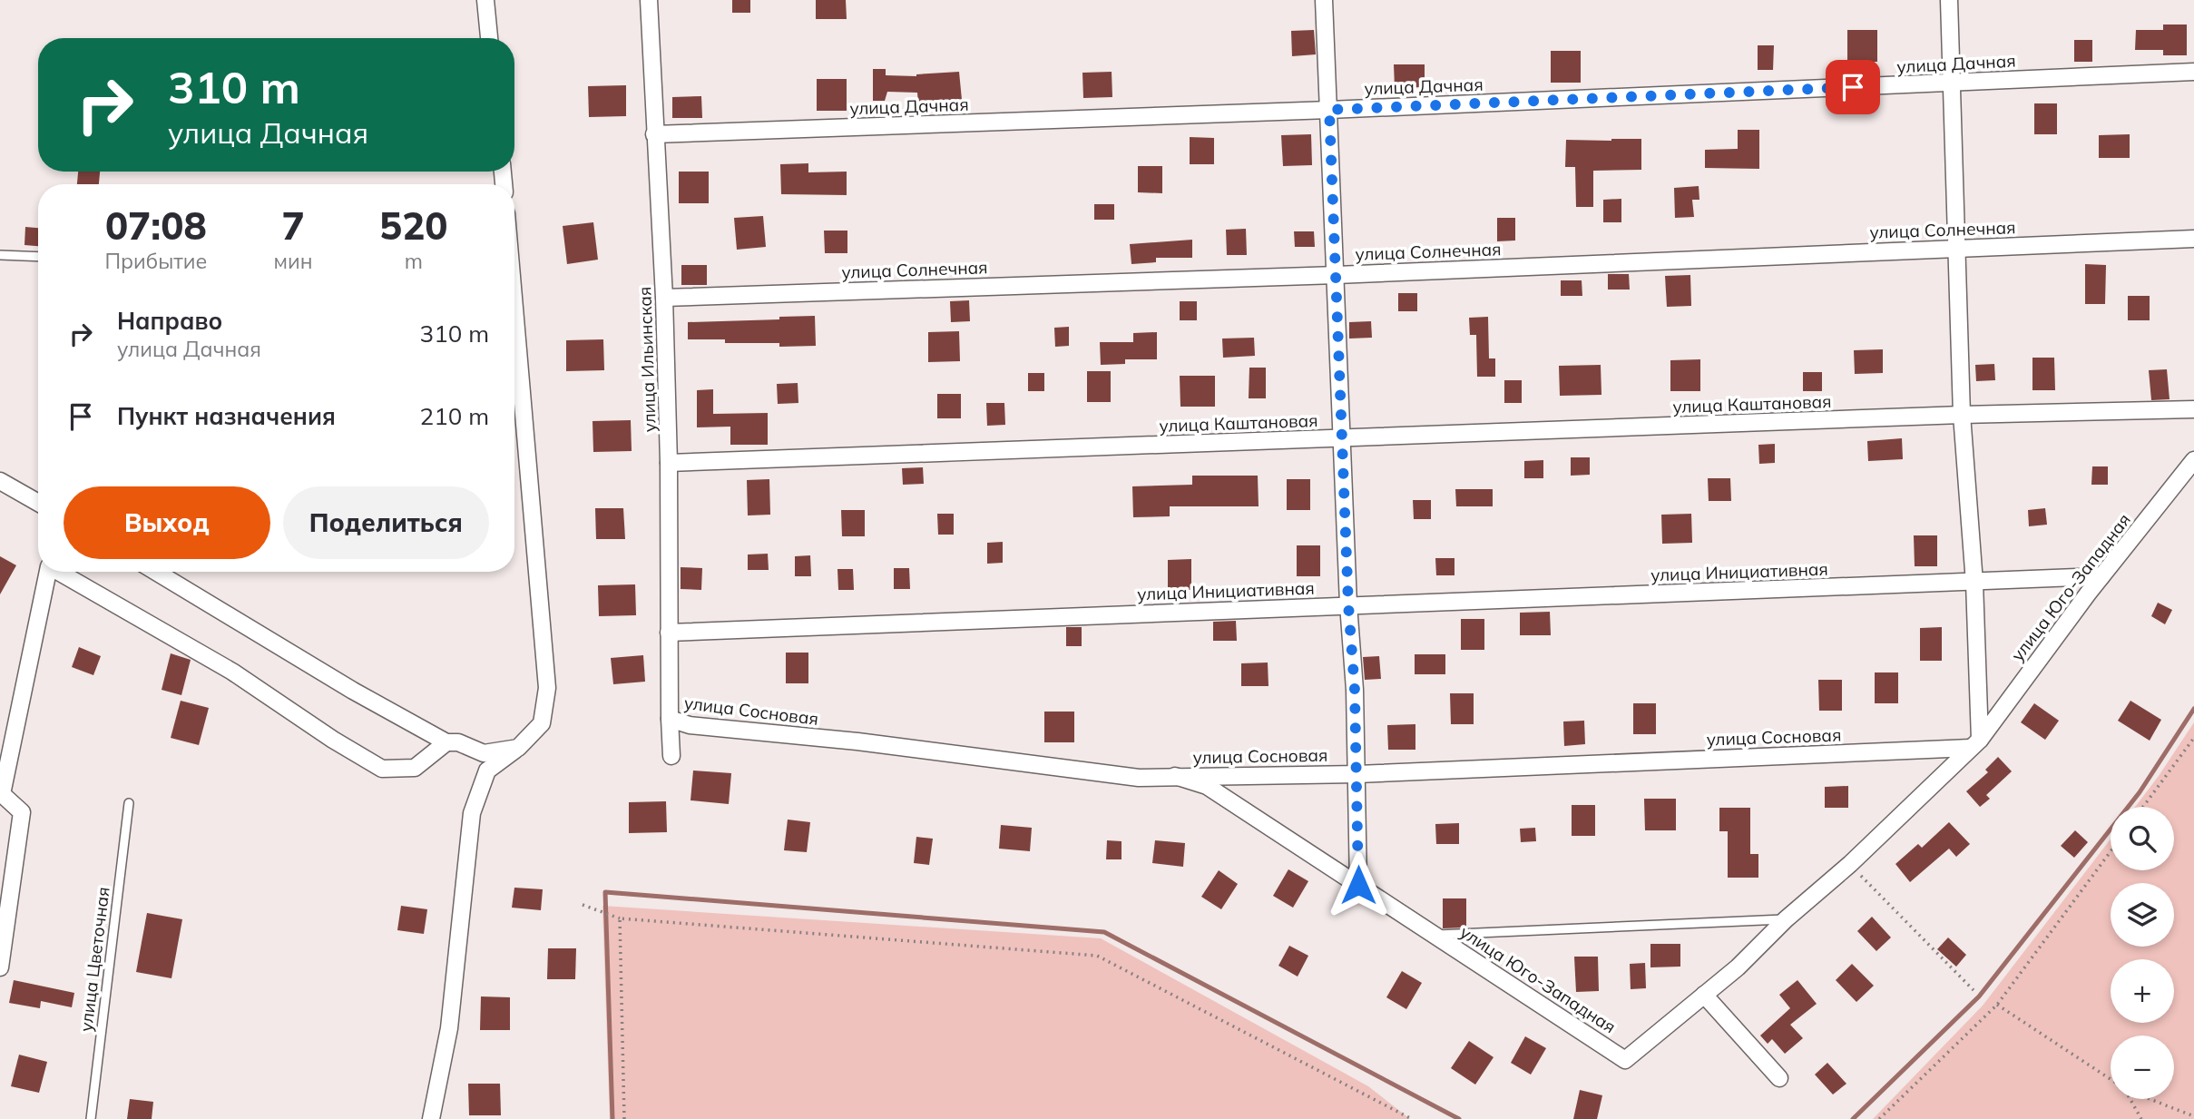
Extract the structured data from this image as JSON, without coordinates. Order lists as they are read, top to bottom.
{
  "streets": {
    "street": [
      "улица Дачная",
      "улица Солнечная",
      "улица Ильинская",
      "улица Каштановая",
      "улица Инициативная",
      "улица Юго-Западная",
      "улица Сосновая"
    ],
    "lane": ["улица Цветочная"]
  },
  "crossings": [
    ["улица Дачная", "улица Ильинская"],
    ["улица Солнечная", "улица Ильинская"],
    ["улица Ильинская", "улица Каштановая"],
    ["улица Ильинская", "улица Инициативная"],
    ["улица Ильинская", "улица Сосновая"],
    ["улица Инициативная", "улица Юго-Западная"],
    ["улица Юго-Западная", "улица Сосновая"]
  ],
  "page": {
    "turn": ["310 m", "улица Дачная"],
    "eta": [
      "07:08",
      "Прибытие",
      "7",
      "мин",
      "520",
      "m"
    ],
    "list": [
      {
        "name": "Направо",
        "note": "улица Дачная",
        "value": "310 m"
      },
      {
        "name": "Пункт назначения",
        "value": "210 m"
      }
    ],
    "buttons": ["Выход", "Поделиться"],
    "map_buttons": ["+", "−"]
  }
}
